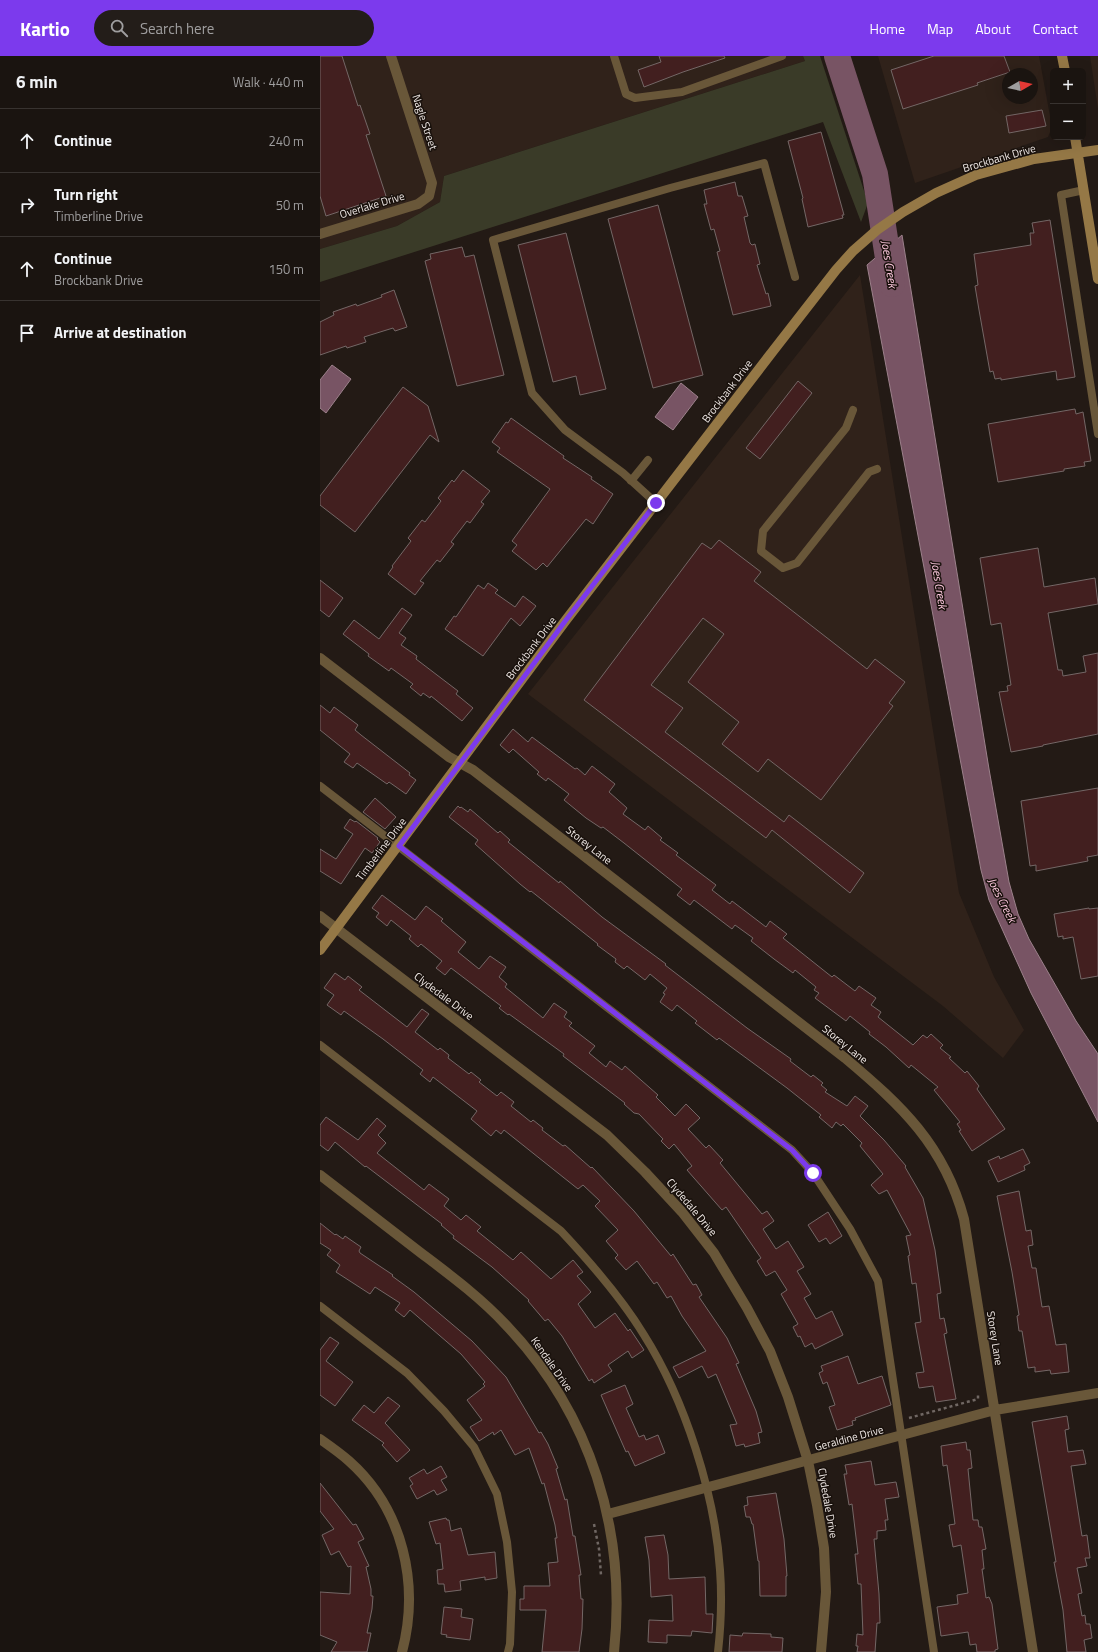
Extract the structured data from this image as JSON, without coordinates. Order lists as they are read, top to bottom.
{
  "streets": {
    "street": [
      "Nagle Street",
      "Brockbank Drive",
      "Overlake Drive",
      "Storey Lane",
      "Timberline Drive",
      "Clydedale Drive",
      "Kendale Drive",
      "Geraldine Drive"
    ]
  },
  "crossings": [
    ["Nagle Street", "Overlake Drive"],
    ["Brockbank Drive", "Storey Lane"],
    ["Brockbank Drive", "Timberline Drive"],
    ["Storey Lane", "Timberline Drive"],
    ["Storey Lane", "Geraldine Drive"],
    ["Timberline Drive", "Clydedale Drive"],
    ["Clydedale Drive", "Geraldine Drive"],
    ["Kendale Drive", "Geraldine Drive"]
  ],
  "water": ["Joes Creek"],
  "north": "right",
  "page": {
    "header": "Kartio",
    "search": "Search here",
    "nav": [
      "Home",
      "Map",
      "About",
      "Contact"
    ],
    "heading": ["6 min", "Walk · 440 m"],
    "map_buttons": ["+", "−"],
    "list": [
      ["Continue", "240 m"],
      ["Turn right", "Timberline Drive", "50 m"],
      ["Continue", "Brockbank Drive", "150 m"],
      "Arrive at destination"
    ]
  }
}
